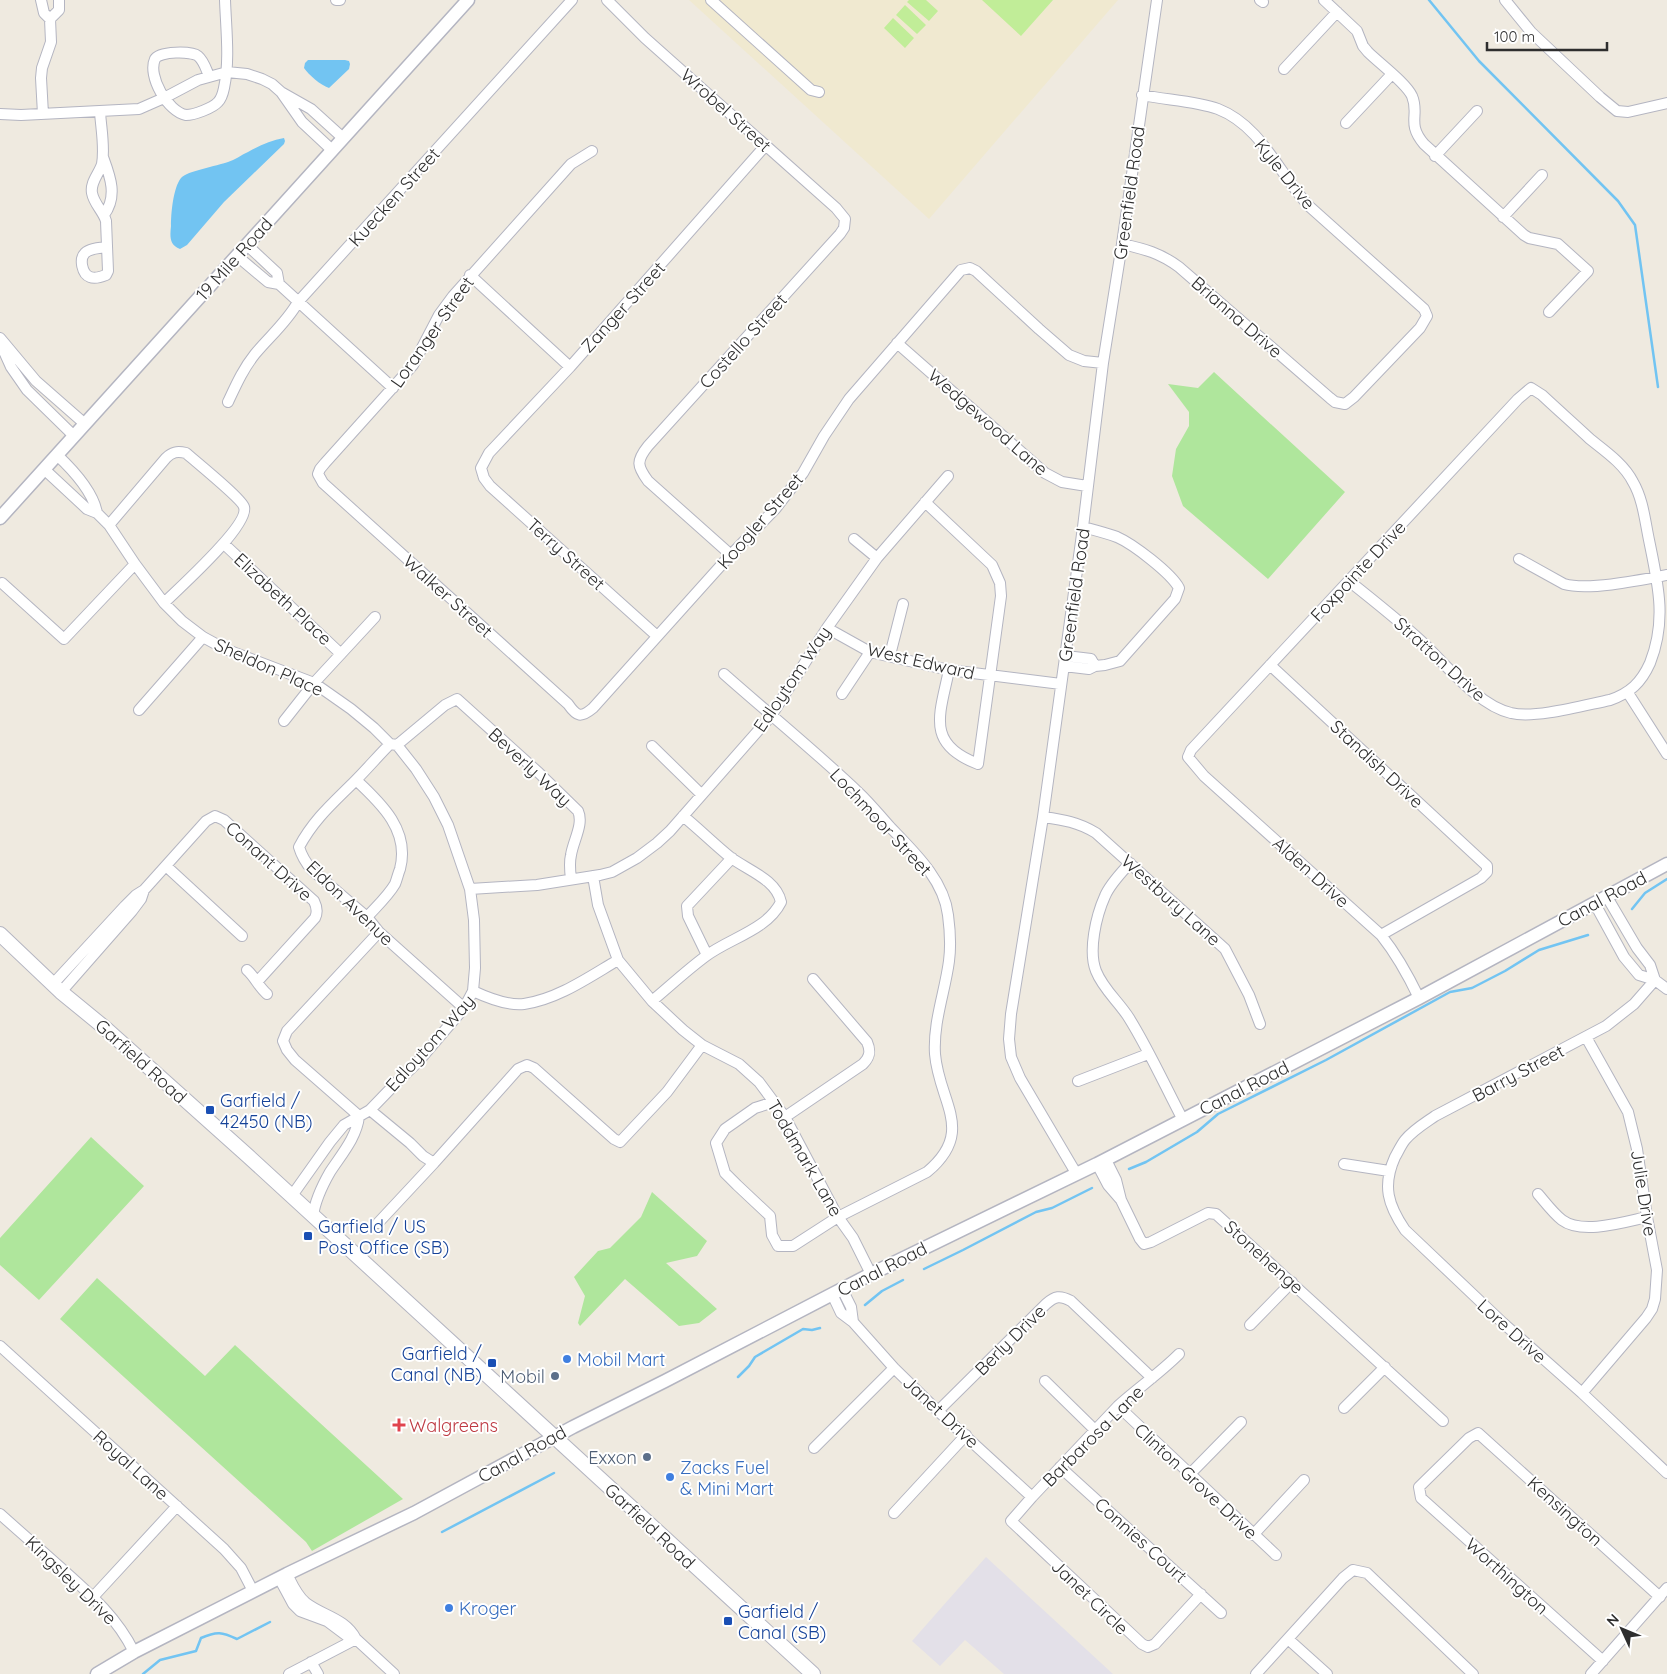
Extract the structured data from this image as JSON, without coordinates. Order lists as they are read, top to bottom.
{
  "streets": {
    "main road": ["Garfield Road"],
    "street": [
      "Wrobel Street",
      "Kyle Drive",
      "Greenfield Road",
      "Kuecken Street",
      "19 Mile Road",
      "Zanger Street",
      "Brianna Drive",
      "Loranger Street",
      "Costello Street",
      "Wedgewood Lane",
      "Koogler Street",
      "Terry Street",
      "Foxpointe Drive",
      "Walker Street",
      "Elizabeth Place",
      "Stratton Drive",
      "West Edward",
      "Sheldon Place",
      "Edloytom Way",
      "Standish Drive",
      "Beverly Way",
      "Lochmoor Street",
      "Conant Drive",
      "Alden Drive",
      "Canal Road",
      "Westbury Lane",
      "Eldon Avenue",
      "Barry Street",
      "Toddmark Lane",
      "Julie Drive",
      "Stonehenge",
      "Lore Drive",
      "Berly Drive",
      "Janet Drive",
      "Barbarosa Lane",
      "Royal Lane",
      "Clinton Grove Drive",
      "Kensington",
      "Connies Court",
      "Worthington",
      "Kingsley Drive",
      "Janet Circle"
    ]
  },
  "crossings": [
    ["Wrobel Street", "Zanger Street"],
    ["Wrobel Street", "Costello Street"],
    ["Kyle Drive", "Greenfield Road"],
    ["Kyle Drive", "Brianna Drive"],
    ["Greenfield Road", "Brianna Drive"],
    ["Greenfield Road", "Wedgewood Lane"],
    ["Greenfield Road", "Koogler Street"],
    ["Greenfield Road", "West Edward"],
    ["Greenfield Road", "Canal Road"],
    ["Greenfield Road", "Westbury Lane"],
    ["19 Mile Road", "Sheldon Place"],
    ["Zanger Street", "Terry Street"],
    ["Loranger Street", "Walker Street"],
    ["Costello Street", "Koogler Street"],
    ["Wedgewood Lane", "Koogler Street"],
    ["Koogler Street", "Terry Street"],
    ["Koogler Street", "Walker Street"],
    ["Foxpointe Drive", "Stratton Drive"],
    ["Foxpointe Drive", "Standish Drive"],
    ["Foxpointe Drive", "Alden Drive"],
    ["West Edward", "Edloytom Way"],
    ["Sheldon Place", "Edloytom Way"],
    ["Sheldon Place", "Beverly Way"],
    ["Sheldon Place", "Eldon Avenue"],
    ["Edloytom Way", "Beverly Way"],
    ["Edloytom Way", "Lochmoor Street"],
    ["Edloytom Way", "Eldon Avenue"],
    ["Edloytom Way", "Garfield Road"],
    ["Standish Drive", "Alden Drive"],
    ["Beverly Way", "Eldon Avenue"],
    ["Lochmoor Street", "Toddmark Lane"],
    ["Alden Drive", "Canal Road"],
    ["Canal Road", "Garfield Road"],
    ["Canal Road", "Toddmark Lane"],
    ["Canal Road", "Stonehenge"],
    ["Canal Road", "Janet Drive"],
    ["Canal Road", "Royal Lane"],
    ["Canal Road", "Kingsley Drive"],
    ["Barry Street", "Julie Drive"],
    ["Barry Street", "Lore Drive"],
    ["Julie Drive", "Lore Drive"],
    ["Berly Drive", "Janet Drive"],
    ["Berly Drive", "Barbarosa Lane"],
    ["Janet Drive", "Barbarosa Lane"],
    ["Barbarosa Lane", "Clinton Grove Drive"],
    ["Barbarosa Lane", "Connies Court"],
    ["Barbarosa Lane", "Janet Circle"],
    ["Kensington", "Worthington"],
    ["Connies Court", "Janet Circle"]
  ],
  "places": {
    "transit": [
      "Garfield / 42450 (NB)",
      "Garfield / US Post Office (SB)",
      "Garfield / Canal (NB)",
      "Garfield / Canal (SB)"
    ],
    "other": [
      "Mobil Mart",
      "Mobil",
      "Exxon",
      "Zacks Fuel & Mini Mart",
      "Kroger"
    ],
    "health": ["Walgreens"]
  },
  "scale_bar": "100 m",
  "north": "top left"
}
